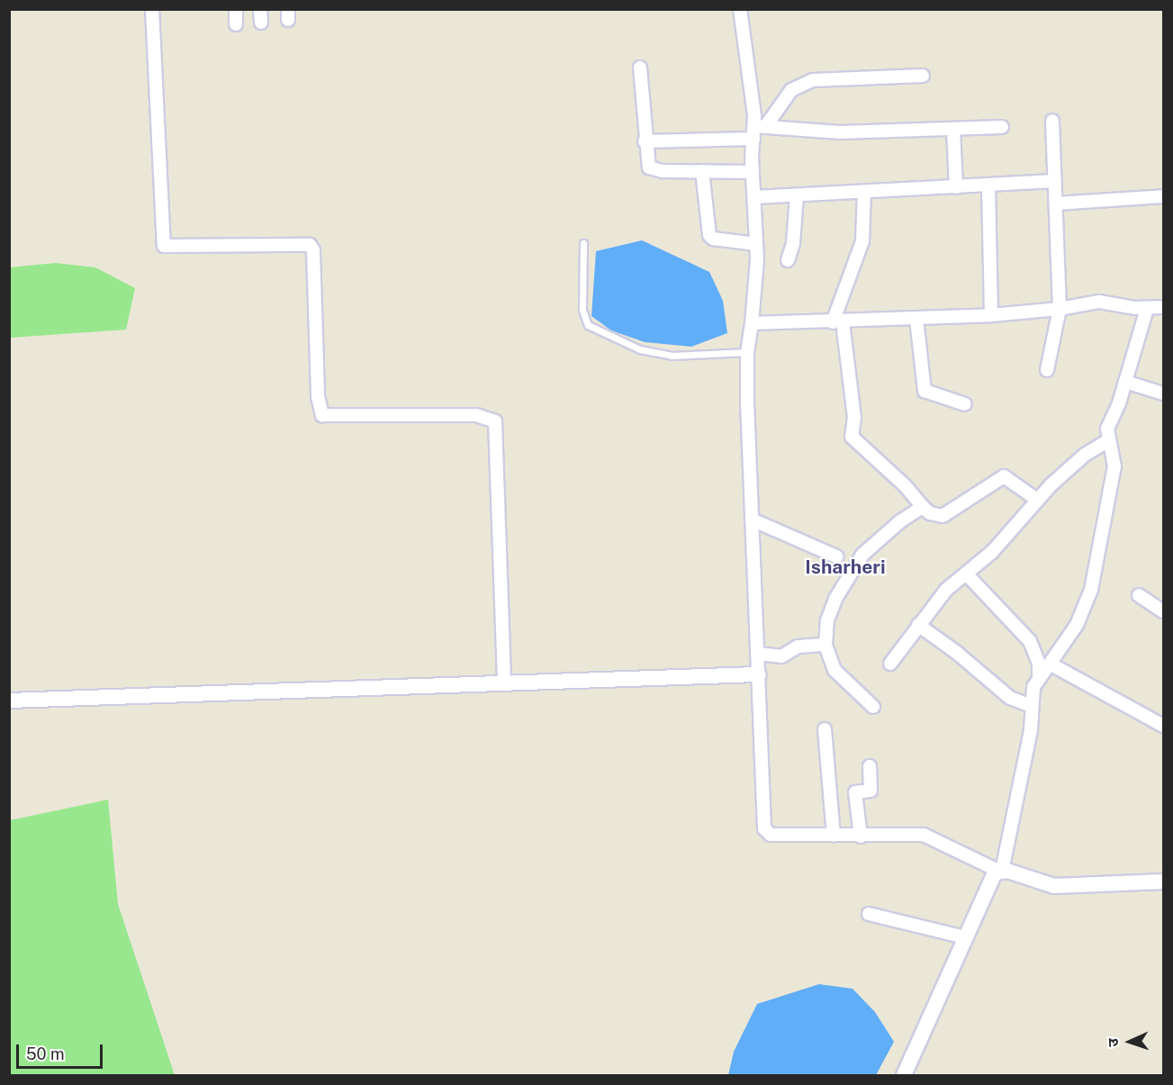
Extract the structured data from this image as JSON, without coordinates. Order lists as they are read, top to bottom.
{
  "districts": ["Isharheri"],
  "scale_bar": "50 m",
  "north": "left"
}
